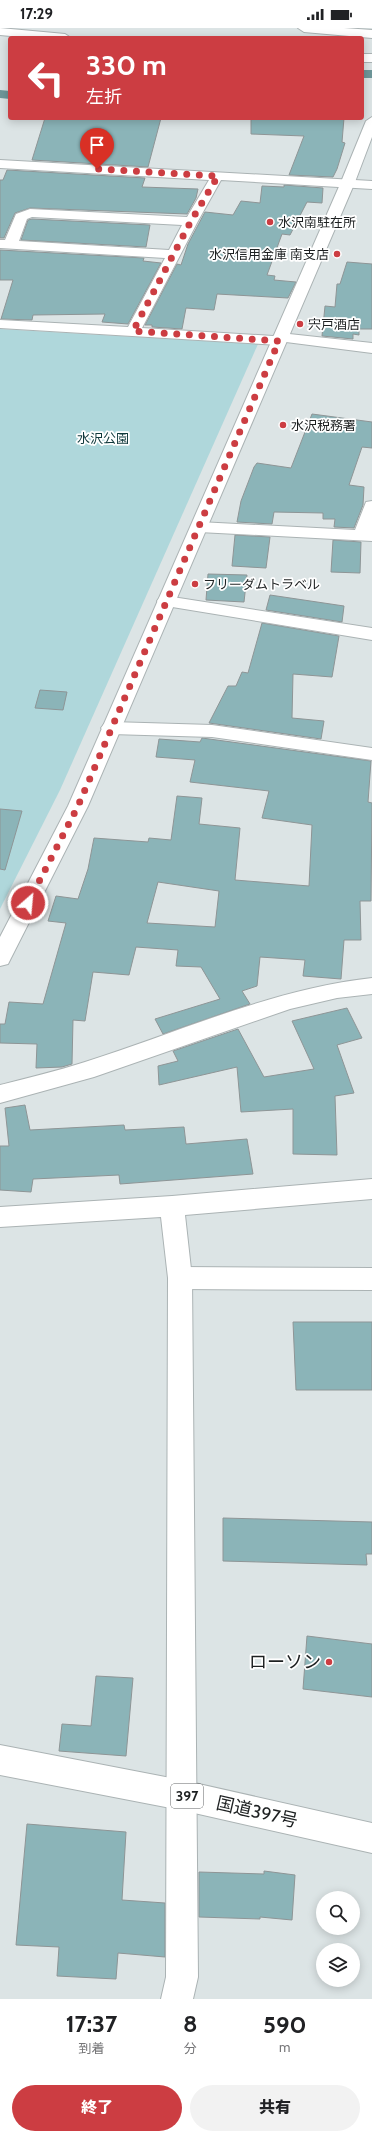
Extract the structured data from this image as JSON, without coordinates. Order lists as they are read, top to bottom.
{
  "streets": {
    "main road": ["397", "国道397号"]
  },
  "parks": ["水沢公園"],
  "places": [
    "水沢南駐在所",
    "水沢信用金庫 南支店",
    "宍戸酒店",
    "水沢税務署",
    "フリーダムトラベル",
    "ローソン"
  ],
  "page": {
    "status": "17:29",
    "turn": ["330 m", "左折"],
    "eta": [
      "17:37",
      "到着",
      "8",
      "分",
      "590",
      "m"
    ],
    "buttons": ["終了", "共有"]
  }
}
